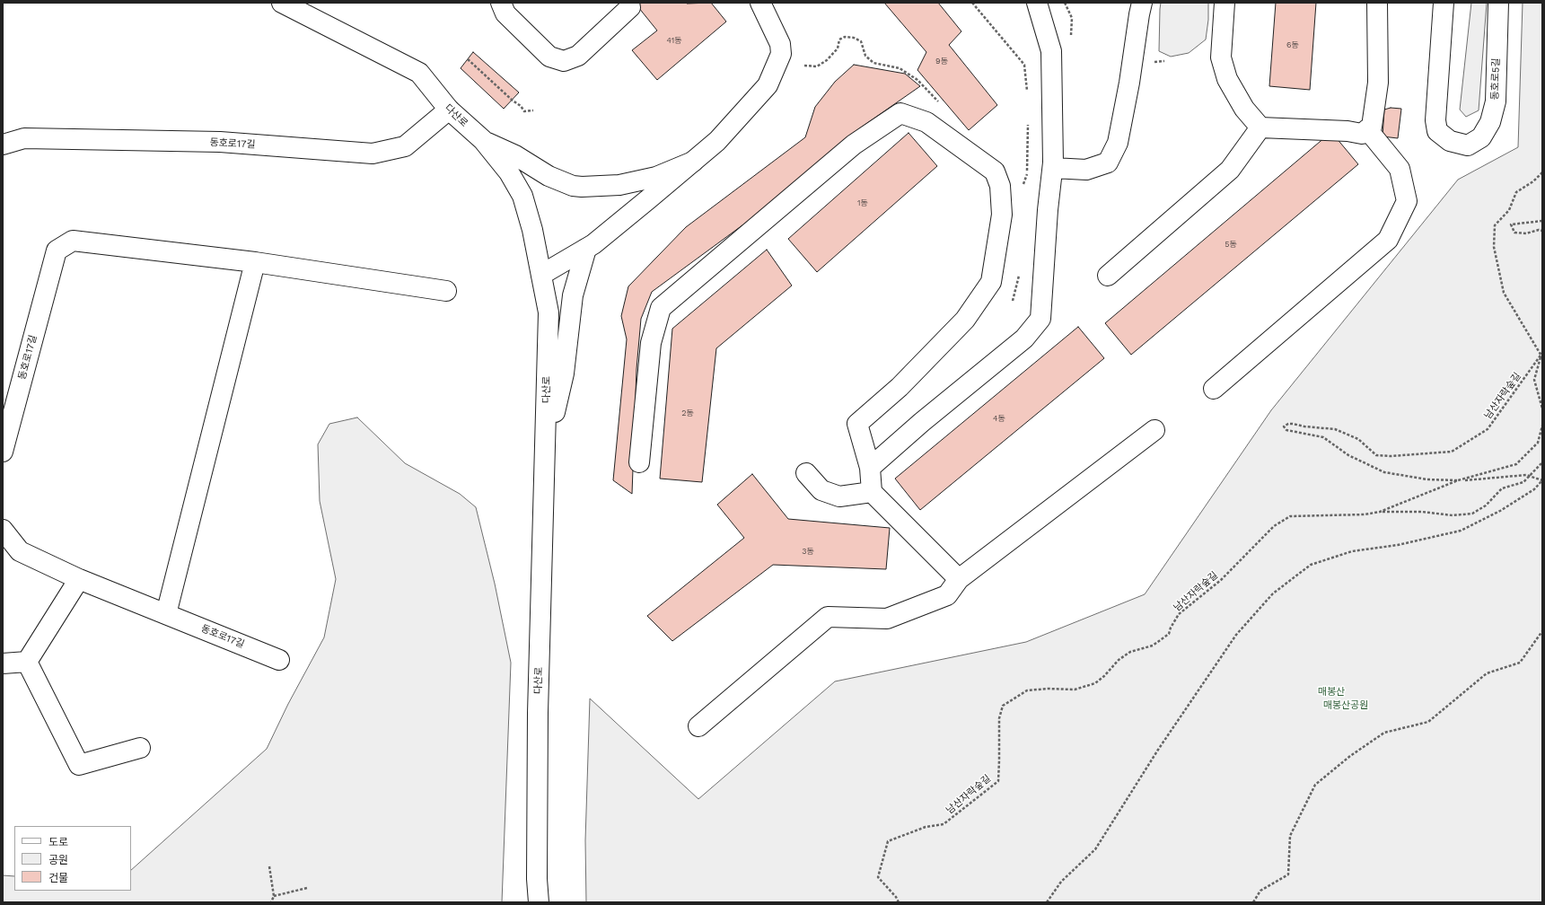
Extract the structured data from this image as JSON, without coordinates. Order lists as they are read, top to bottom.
{
  "streets": {
    "street": ["동호로5길", "다산로", "동호로17길"],
    "path": ["남산자락숲길"]
  },
  "crossings": [
    ["다산로", "동호로17길"]
  ],
  "parks": ["매봉산", "매봉산공원"],
  "house_numbers": [
    "41동",
    "6동",
    "9동",
    "1동",
    "5동",
    "2동",
    "4동",
    "3동"
  ],
  "legend": ["도로", "공원", "건물"]
}
